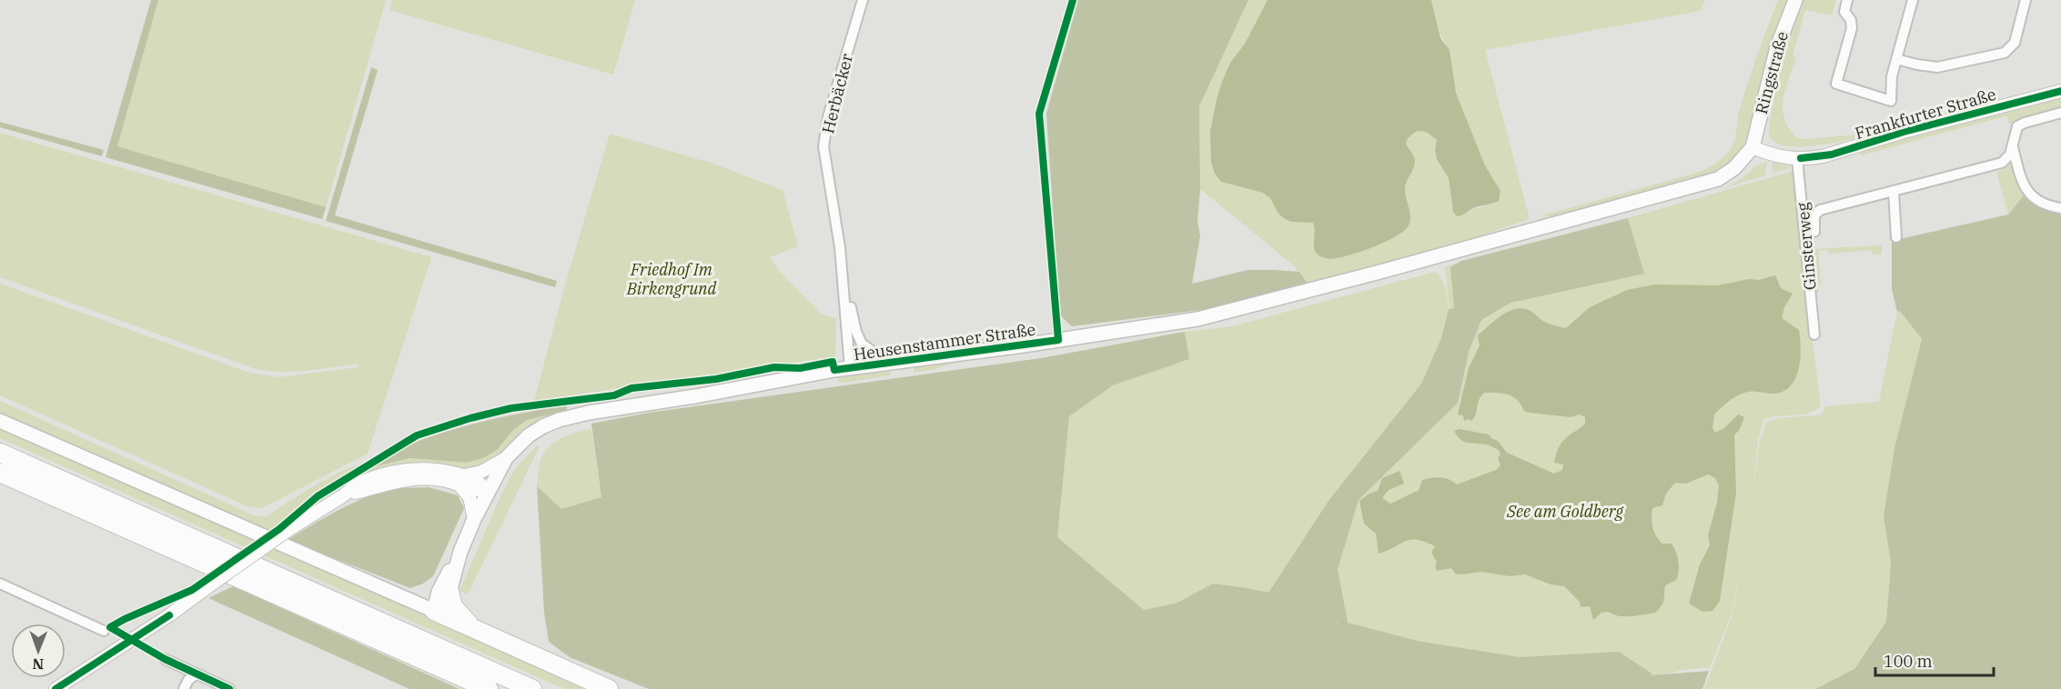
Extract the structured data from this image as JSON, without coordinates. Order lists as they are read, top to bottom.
{
  "streets": {
    "main road": ["Ringstraße", "Heusenstammer Straße"],
    "street": ["Herbäcker", "Frankfurter Straße", "Ginsterweg"]
  },
  "crossings": [
    ["Ringstraße", "Frankfurter Straße"],
    ["Ringstraße", "Heusenstammer Straße"],
    ["Frankfurter Straße", "Ginsterweg"],
    ["Frankfurter Straße", "Heusenstammer Straße"]
  ],
  "parks": ["Friedhof Im Birkengrund", "See am Goldberg"],
  "scale_bar": "100 m",
  "north": "bottom"
}
